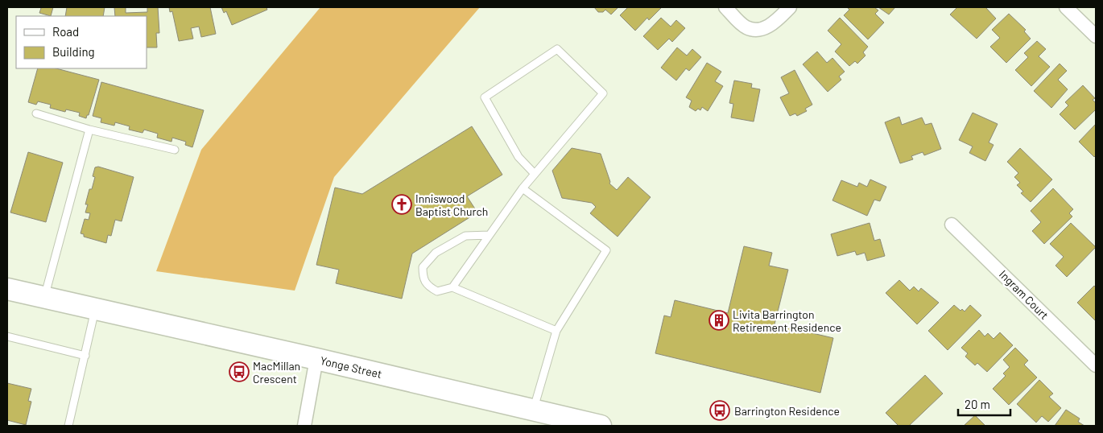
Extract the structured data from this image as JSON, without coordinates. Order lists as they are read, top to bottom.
{
  "streets": {
    "main road": ["Yonge Street"],
    "street": ["Ingram Court"]
  },
  "places": {
    "church": ["Inniswood Baptist Church"],
    "building": ["Livita Barrington Retirement Residence"],
    "bus stop": ["MacMillan Crescent", "Barrington Residence"]
  },
  "legend": ["Road", "Building"],
  "scale_bar": "20 m"
}
